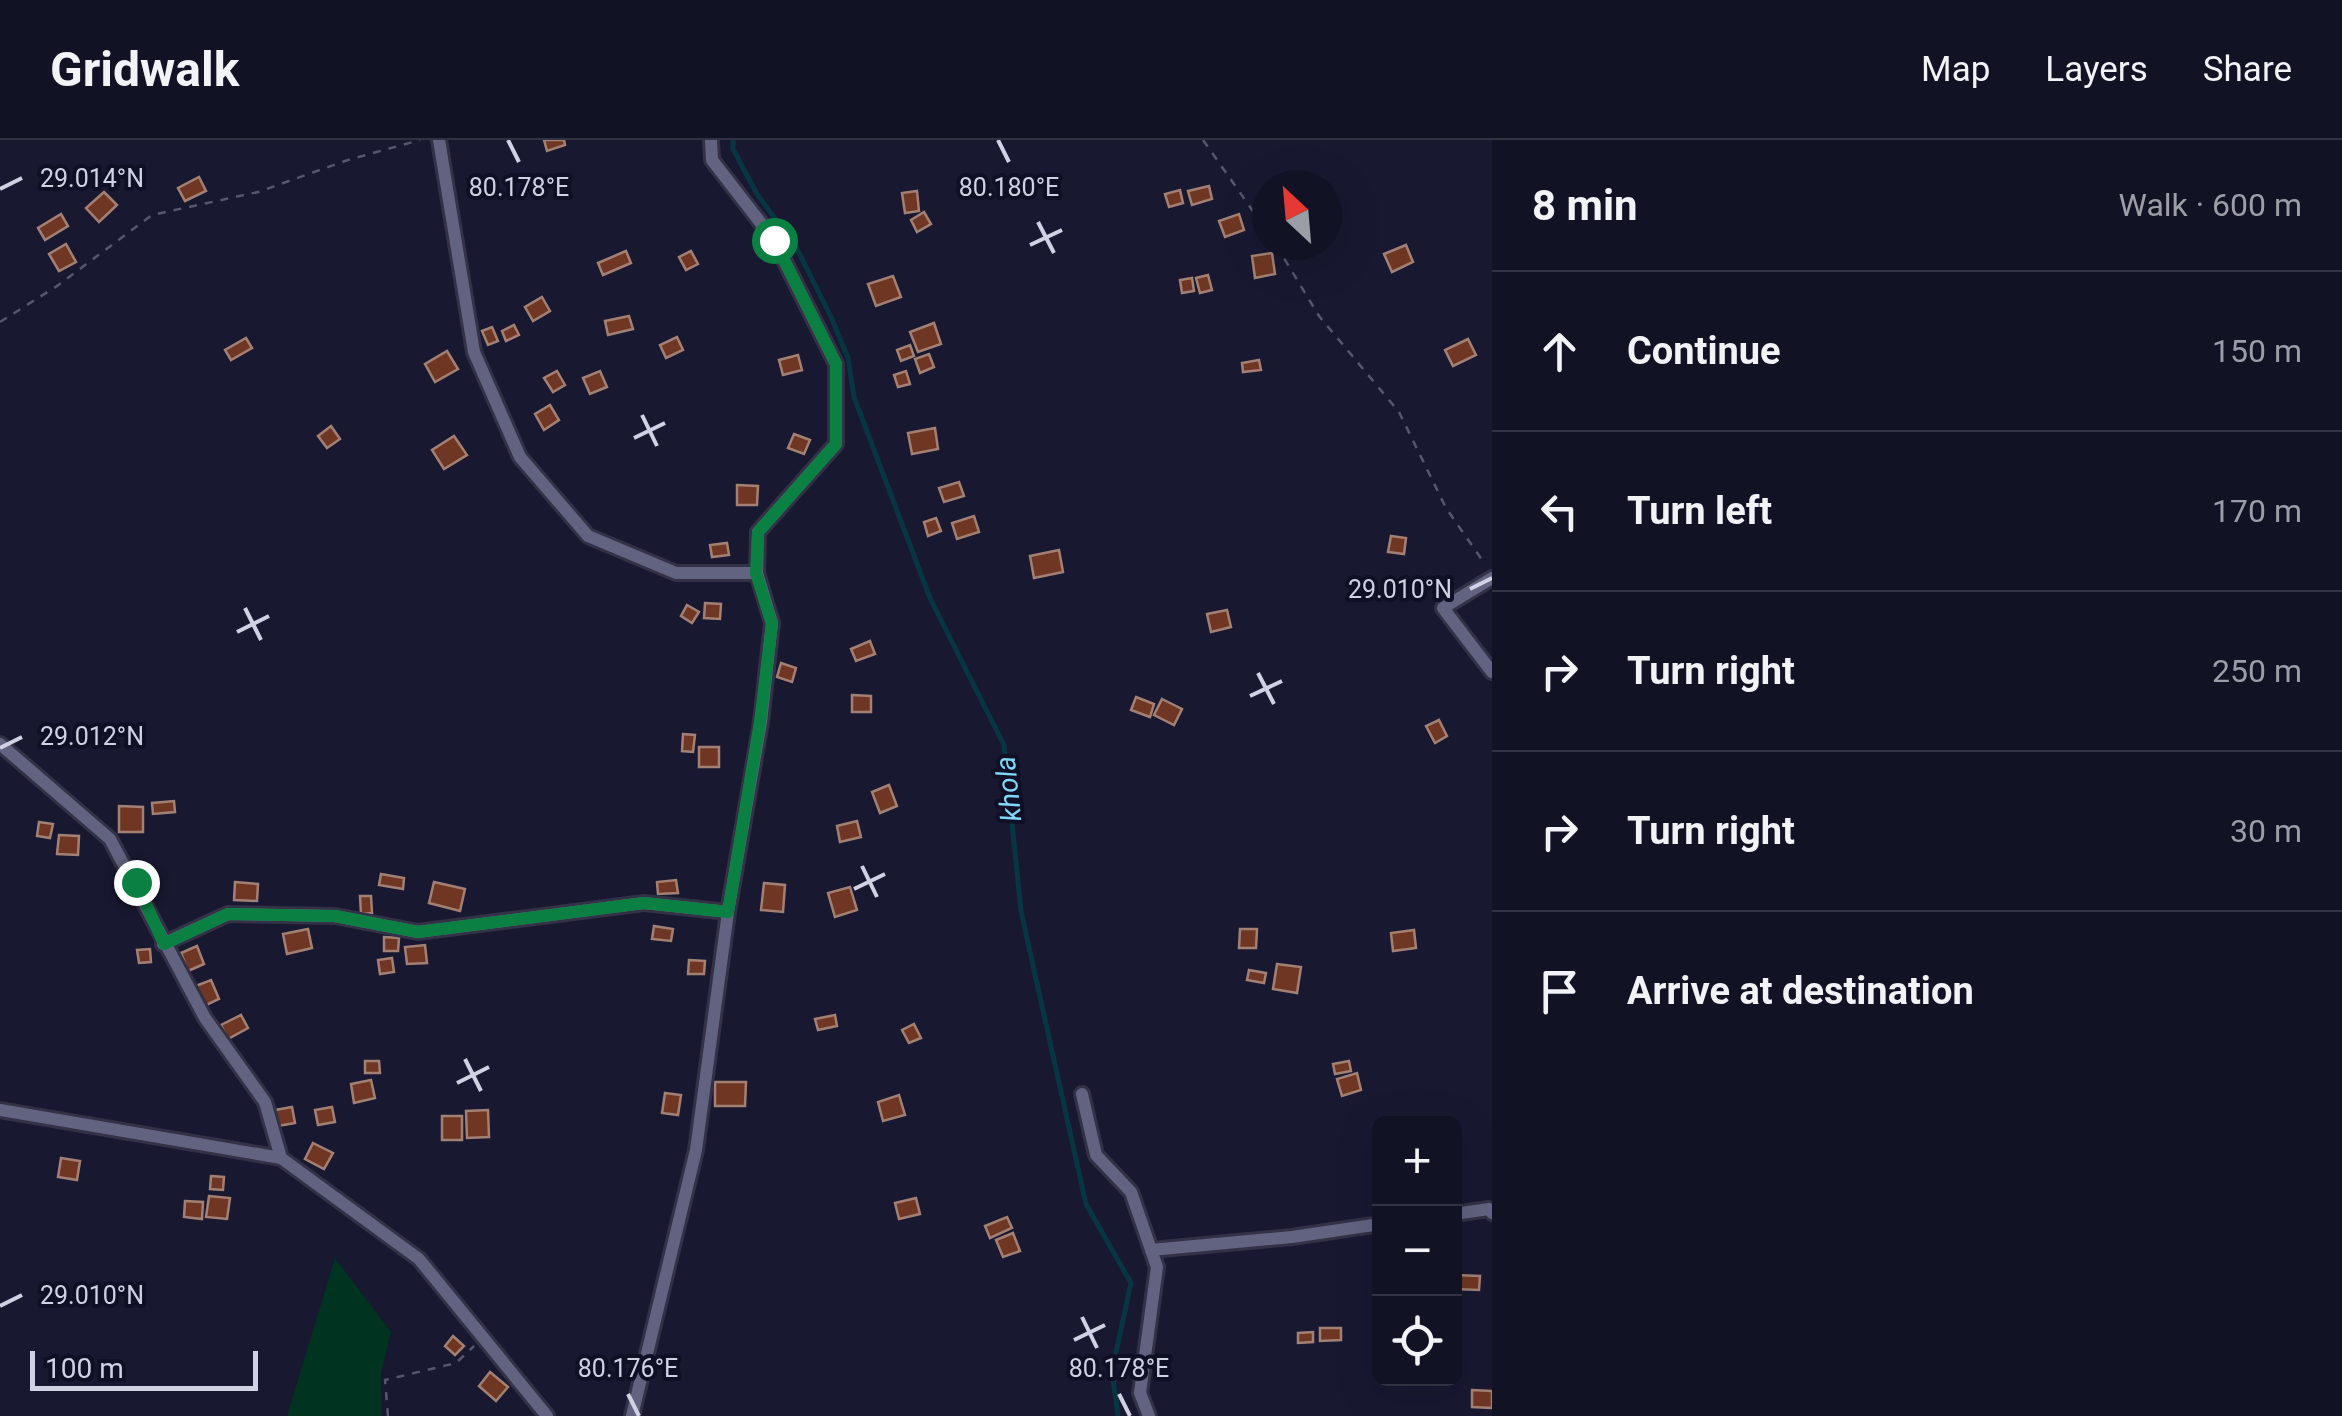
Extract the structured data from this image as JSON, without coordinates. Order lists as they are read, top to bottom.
{
  "water": ["khola"],
  "scale_bar": "100 m",
  "north": "top left",
  "page": {
    "header": "Gridwalk",
    "nav": ["Map", "Layers", "Share"],
    "heading": ["8 min", "Walk · 600 m"],
    "list": [
      ["Continue", "150 m"],
      ["Turn left", "170 m"],
      ["Turn right", "250 m"],
      ["Turn right", "30 m"],
      "Arrive at destination"
    ],
    "map_buttons": ["+", "−"],
    "scale": "100 m"
  },
  "coordinates": [
    "29.014°N",
    "80.178°E",
    "80.180°E",
    "29.010°N",
    "29.012°N",
    "80.176°E"
  ]
}
